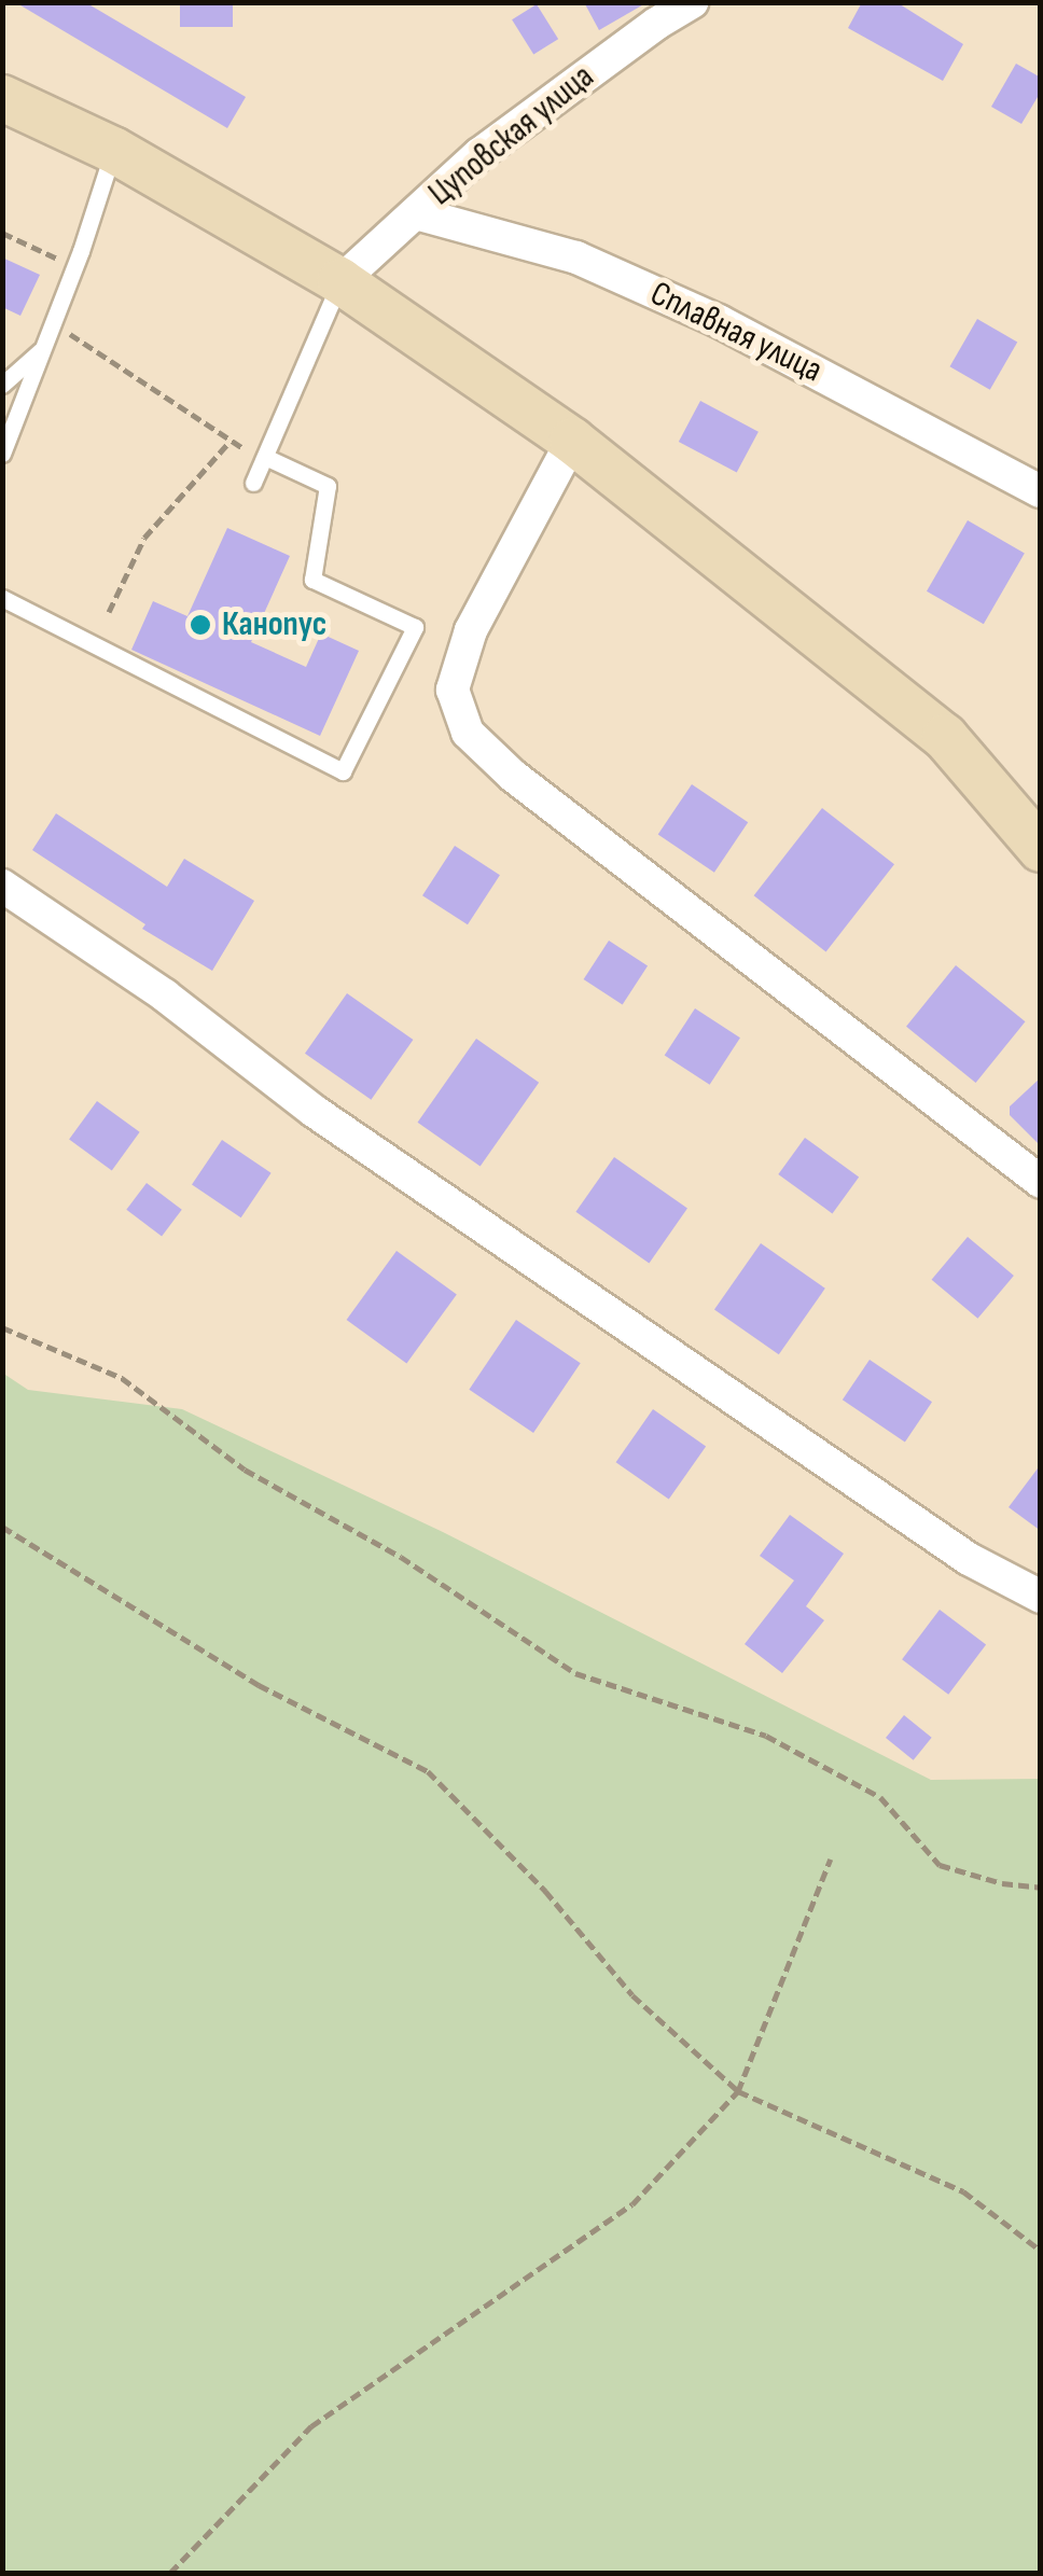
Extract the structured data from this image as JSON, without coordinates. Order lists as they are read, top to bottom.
{
  "streets": {
    "street": ["Цуповская улица", "Сплавная улица"]
  },
  "crossings": [
    ["Цуповская улица", "Сплавная улица"]
  ],
  "places": ["Канопус"]
}
